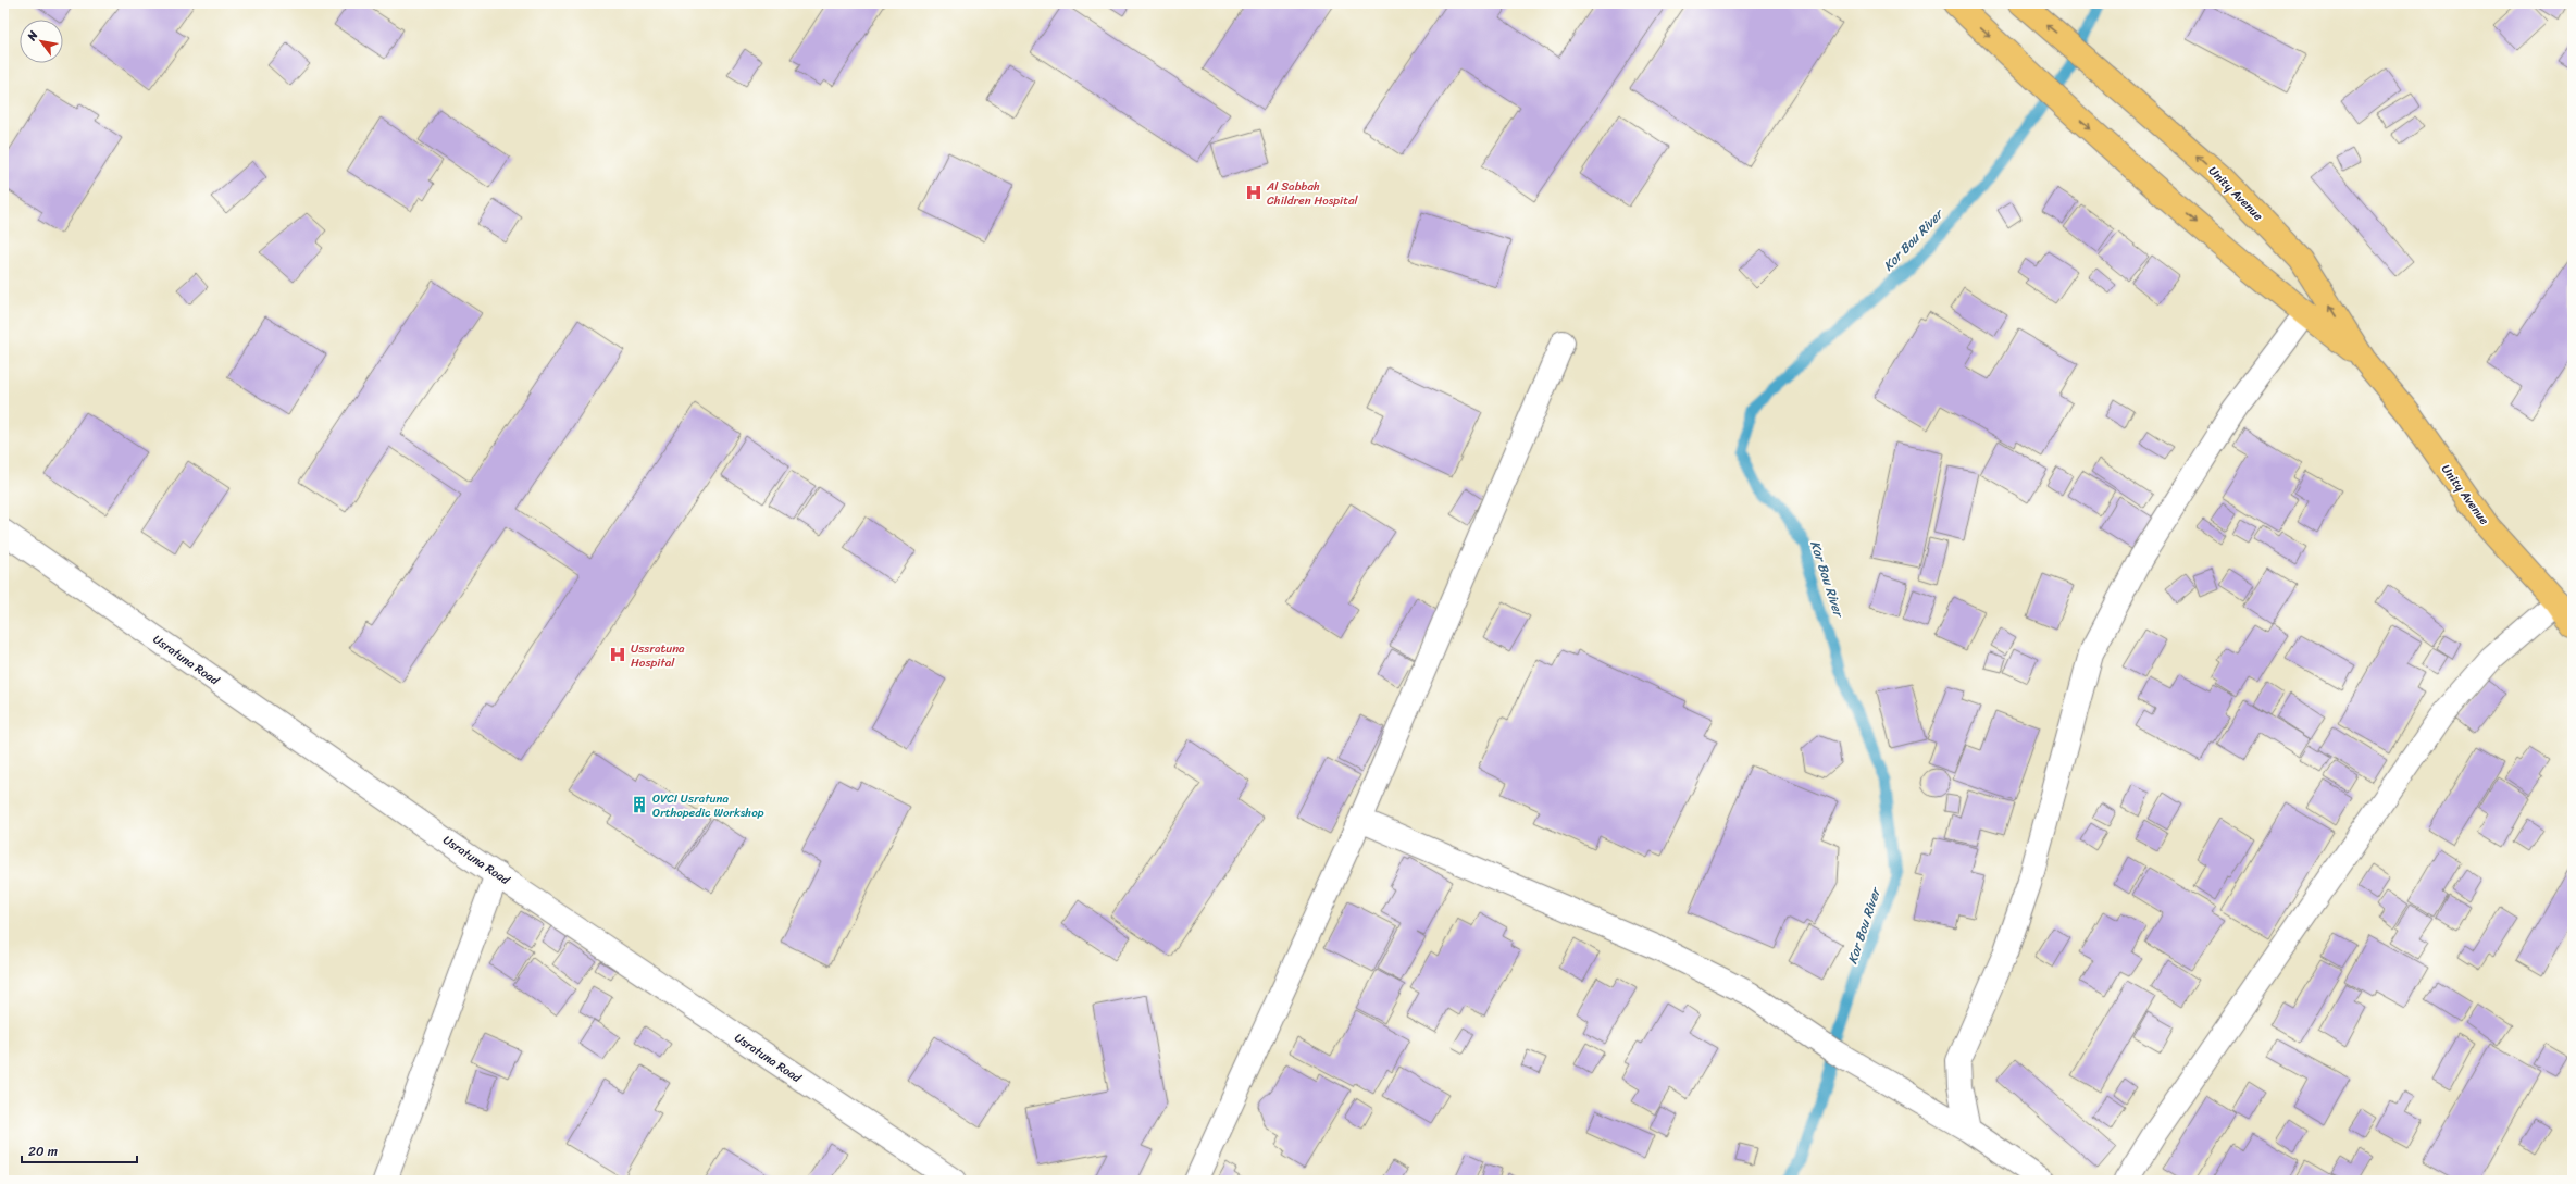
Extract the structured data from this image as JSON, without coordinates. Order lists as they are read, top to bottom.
{
  "streets": {
    "main road": ["Unity Avenue"],
    "street": ["Usratuna Road"]
  },
  "water": ["Kor Bou River"],
  "places": {
    "hospital": ["Al Sabbah Children Hospital", "Ussratuna Hospital"],
    "building": ["OVCI Usratuna Orthopedic Workshop"]
  },
  "scale_bar": "20 m",
  "north": "top left"
}
